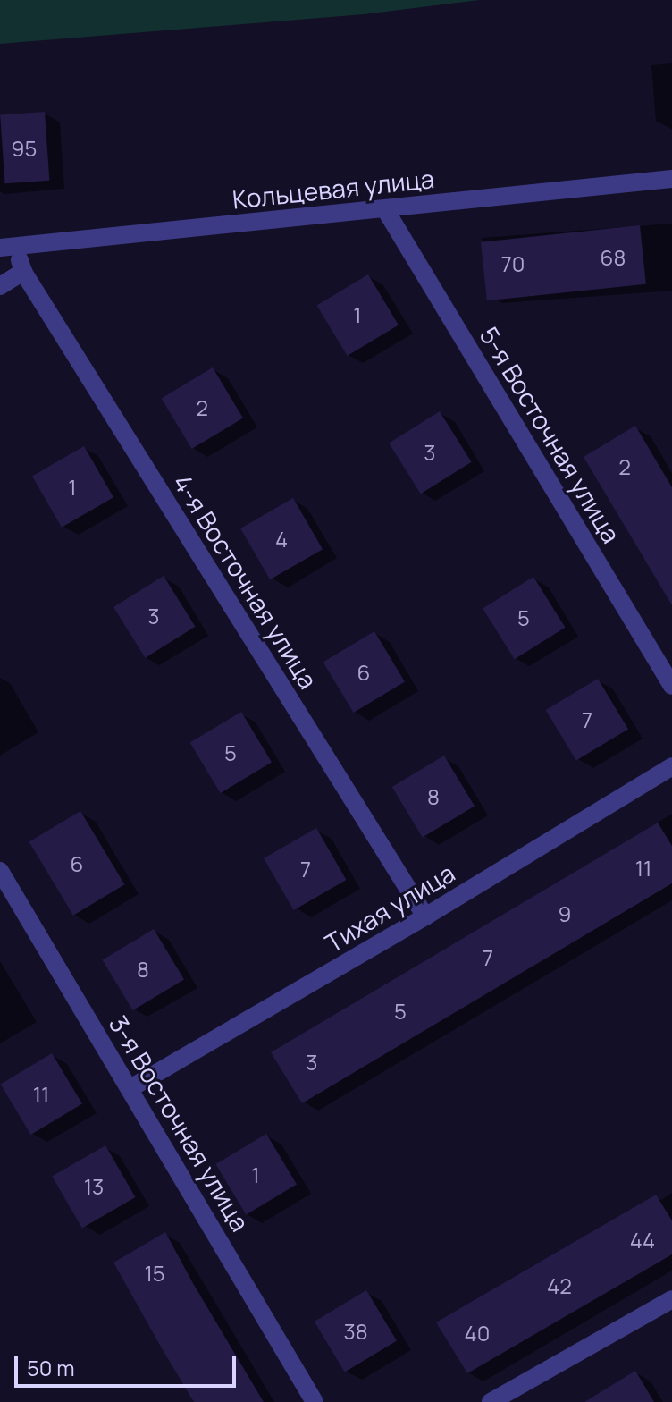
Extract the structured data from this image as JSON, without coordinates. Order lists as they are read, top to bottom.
{
  "streets": {
    "lane": [
      "Кольцевая улица",
      "5-я Восточная улица",
      "4-я Восточная улица",
      "Тихая улица",
      "3-я Восточная улица"
    ]
  },
  "crossings": [
    ["Кольцевая улица", "5-я Восточная улица"],
    ["Кольцевая улица", "4-я Восточная улица"],
    ["4-я Восточная улица", "Тихая улица"],
    ["Тихая улица", "3-я Восточная улица"]
  ],
  "house_numbers": [
    "95",
    "68",
    "70",
    "1",
    "2",
    "3",
    "2",
    "1",
    "4",
    "3",
    "5",
    "6",
    "7",
    "5",
    "8",
    "6",
    "11",
    "7",
    "9",
    "7",
    "8",
    "5",
    "3",
    "11",
    "1",
    "13",
    "44",
    "15",
    "42",
    "38",
    "40"
  ],
  "scale_bar": "50 m"
}
